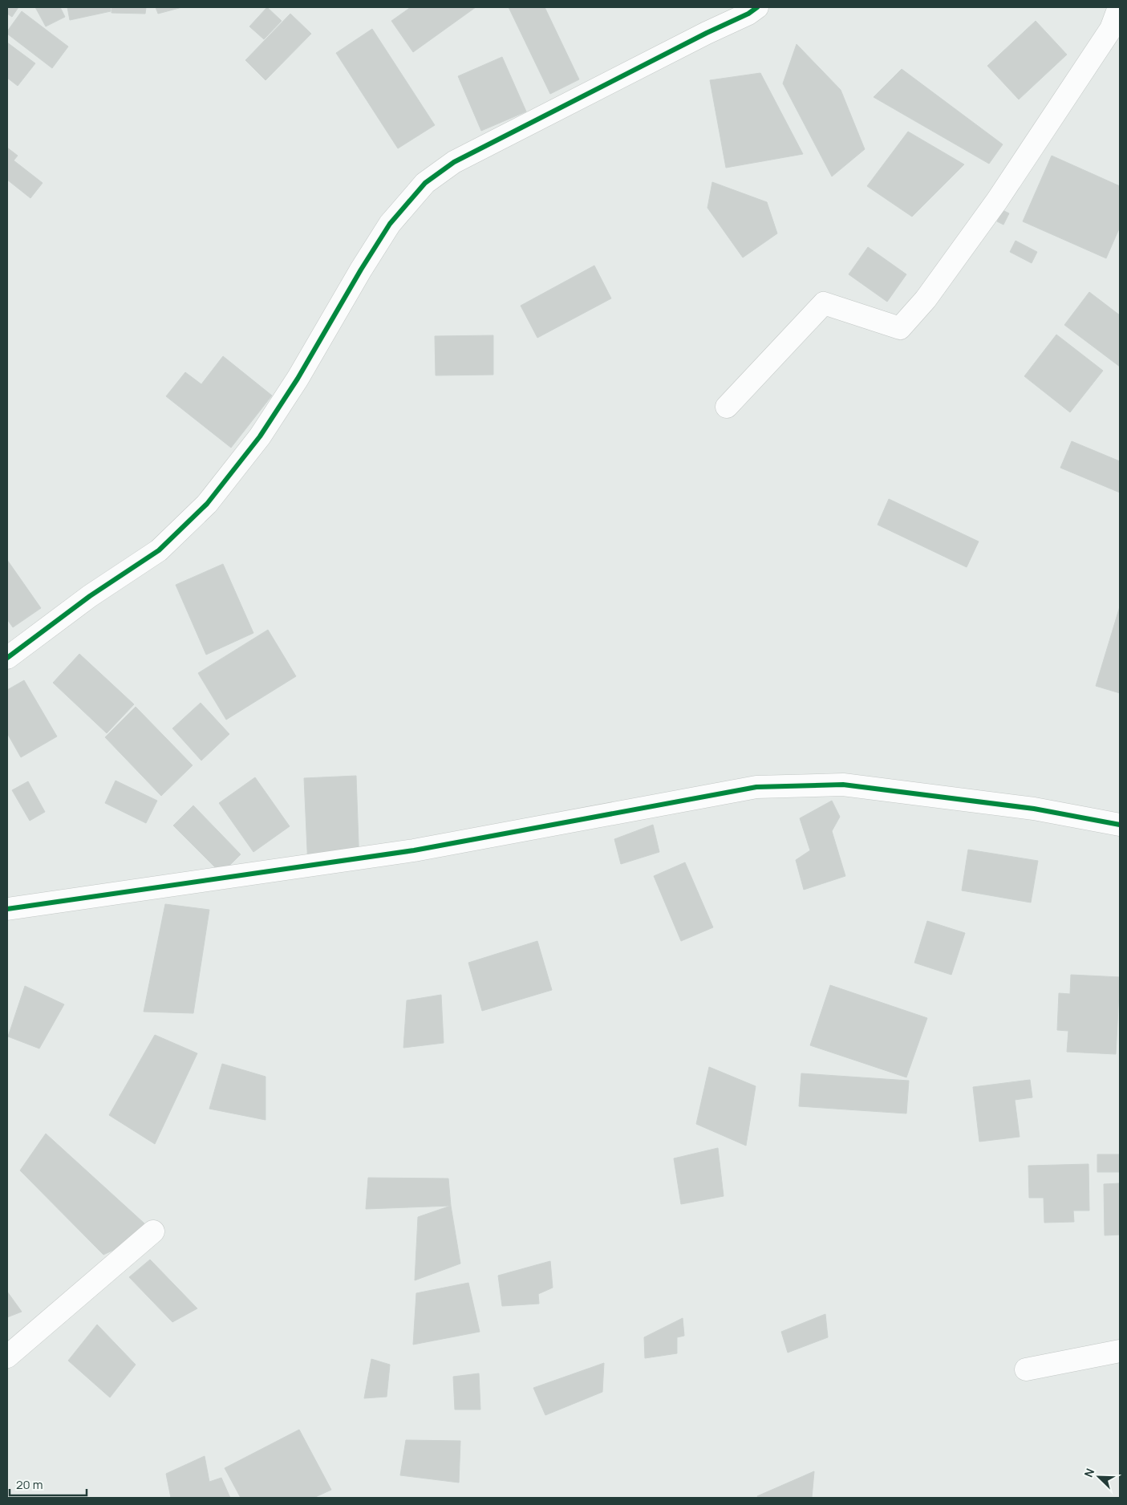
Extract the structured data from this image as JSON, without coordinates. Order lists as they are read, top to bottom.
{
  "scale_bar": "20 m",
  "north": "top left"
}
